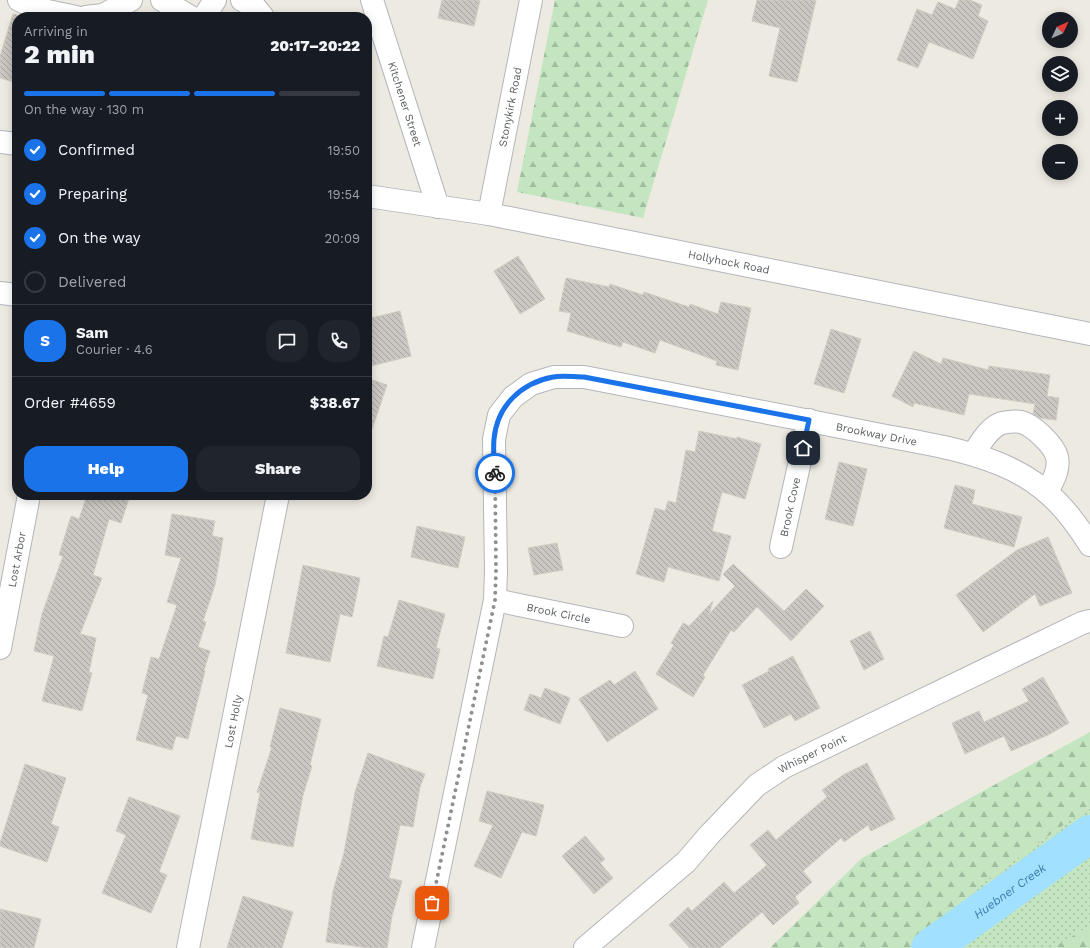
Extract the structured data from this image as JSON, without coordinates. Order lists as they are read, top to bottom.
{
  "streets": {
    "street": [
      "Kitchener Street",
      "Stonykirk Road",
      "Hollyhock Road",
      "Brookway Drive",
      "Brook Cove",
      "Lost Arbor",
      "Brook Circle",
      "Lost Holly",
      "Whisper Point"
    ]
  },
  "crossings": [
    ["Kitchener Street", "Hollyhock Road"],
    ["Stonykirk Road", "Hollyhock Road"],
    ["Brookway Drive", "Brook Cove"],
    ["Brookway Drive", "Brook Circle"]
  ],
  "water": ["Huebner Creek"],
  "north": "top right",
  "page": {
    "map_buttons": ["+", "−"],
    "heading": ["2 min", "Arriving in", "20:17–20:22"],
    "panel": [
      "Sam",
      "Courier · 4.6",
      "Order #4659",
      "$38.67"
    ],
    "bar": "On the way · 130 m",
    "list": [
      ["Confirmed", "19:50"],
      ["Preparing", "19:54"],
      ["On the way", "20:09"],
      "Delivered"
    ],
    "round": "S",
    "buttons": ["Help", "Share"]
  }
}
